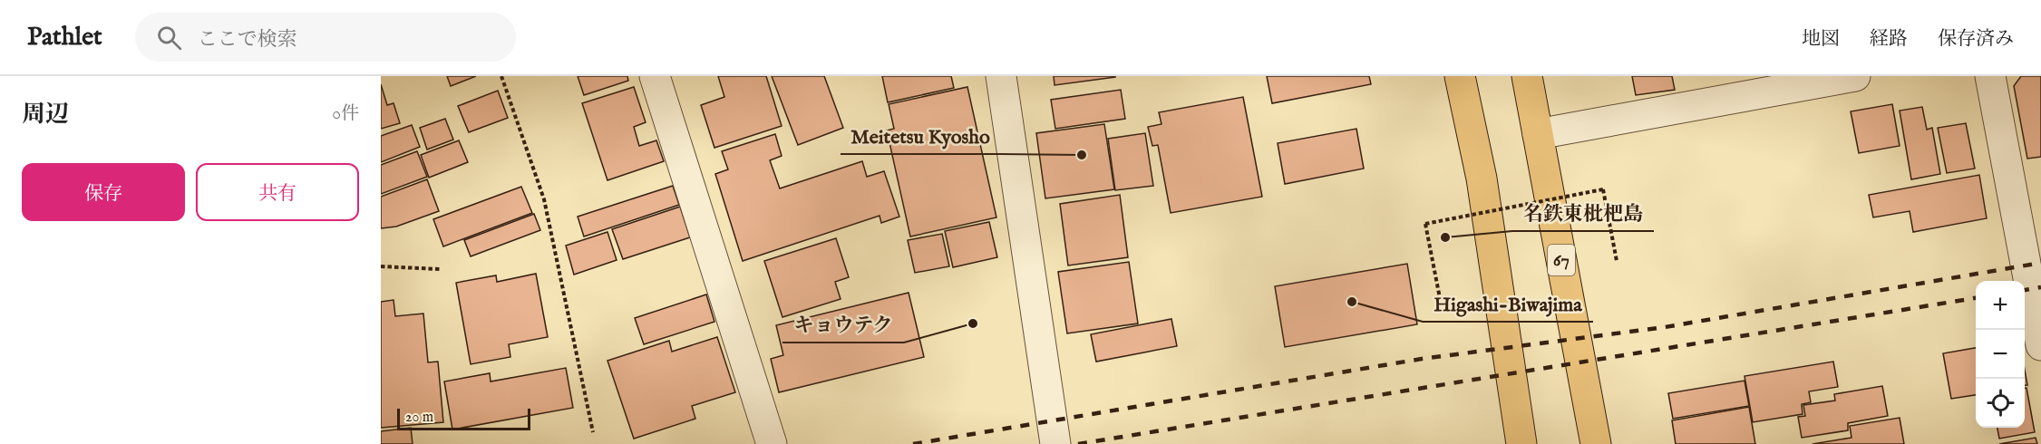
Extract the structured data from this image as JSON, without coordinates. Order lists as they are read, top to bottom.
{
  "streets": {
    "main road": ["67"]
  },
  "places": [
    "Meitetsu Kyosho",
    "名鉄東枇杷島",
    "Higashi-Biwajima",
    "キョウテク"
  ],
  "scale_bar": "20 m",
  "page": {
    "header": "Pathlet",
    "search": "ここで検索",
    "nav": ["地図", "経路", "保存済み"],
    "heading": ["周辺", "0件"],
    "buttons": ["保存", "共有"],
    "map_buttons": ["+", "−"],
    "scale": "20 m"
  }
}
